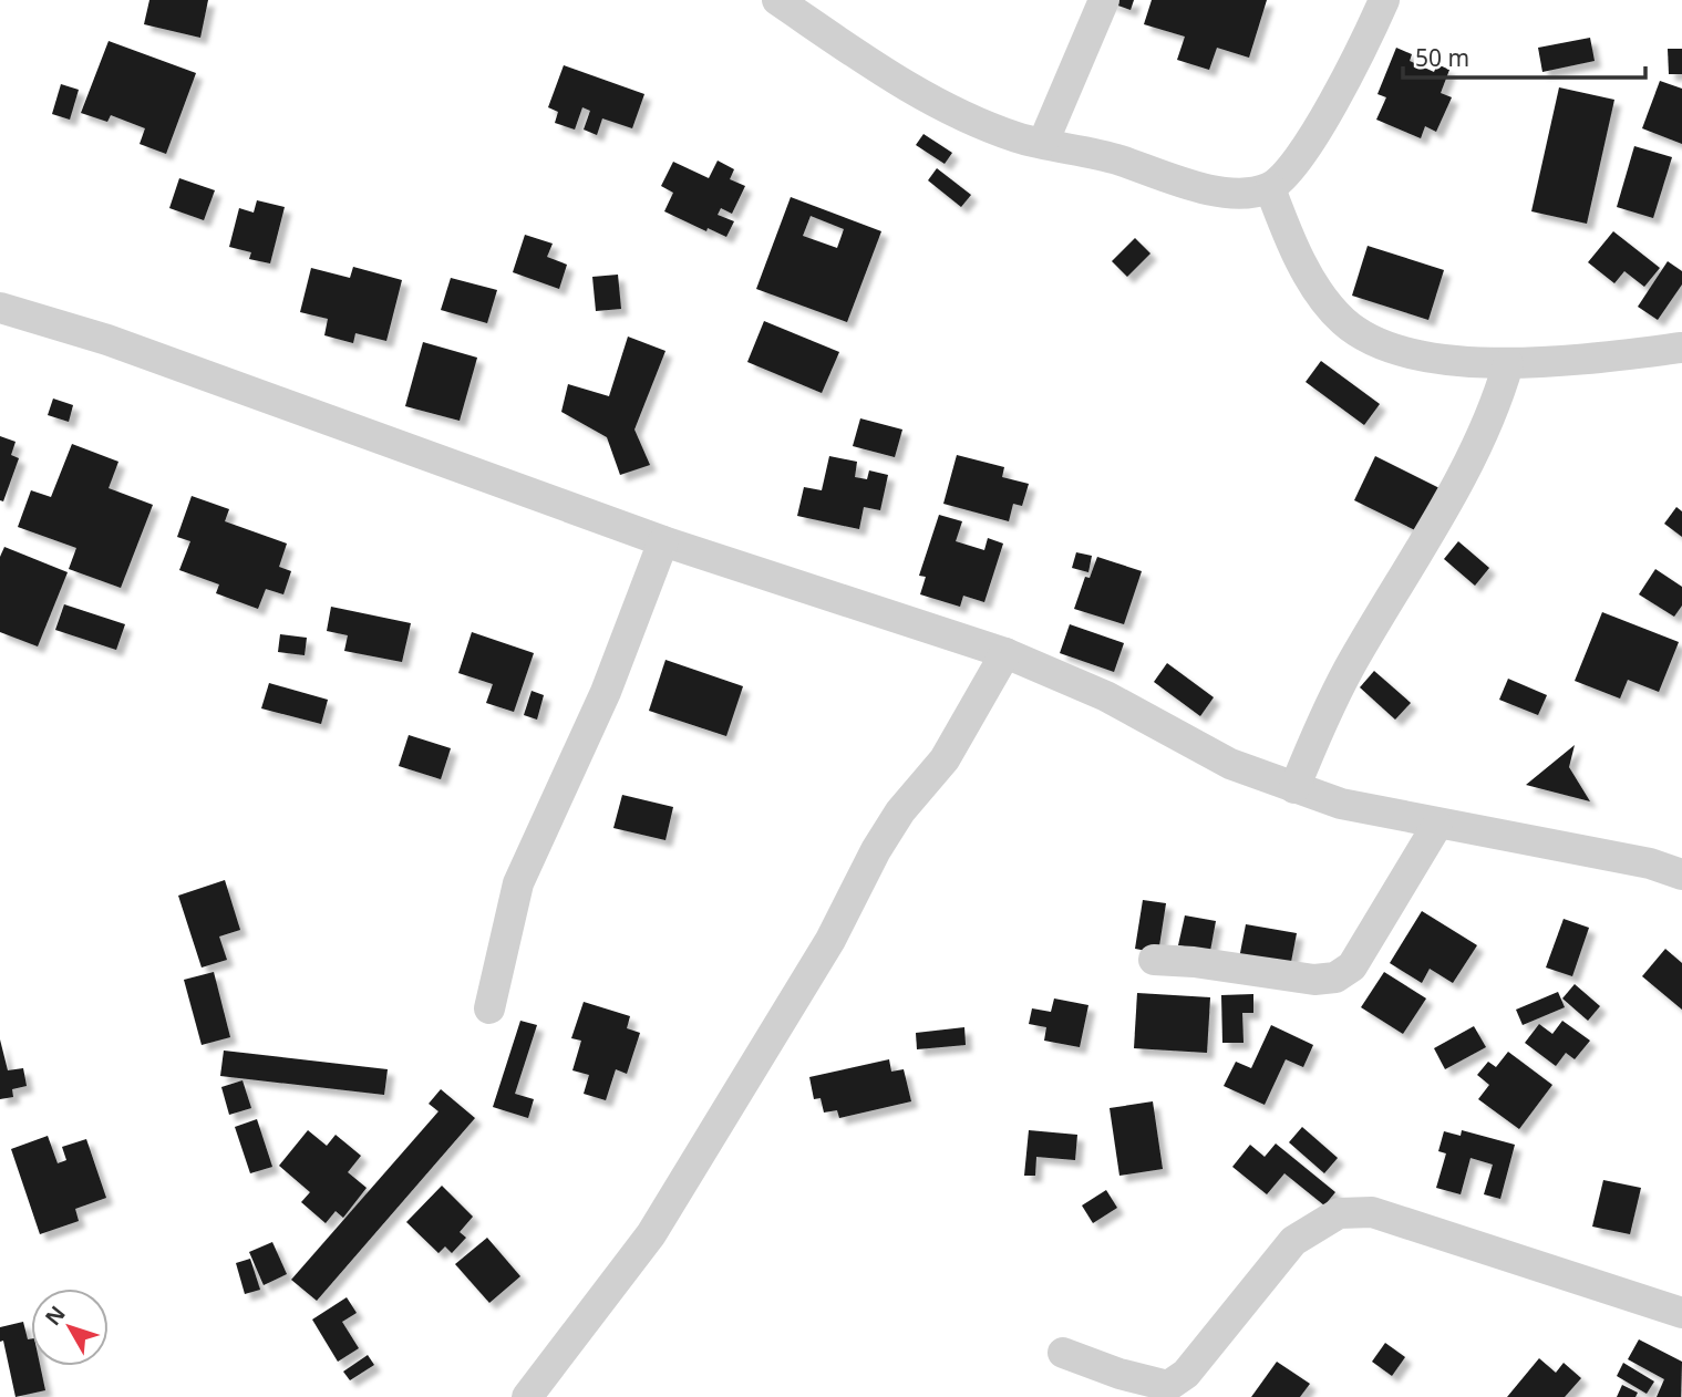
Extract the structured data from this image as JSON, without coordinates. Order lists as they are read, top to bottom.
{
  "scale_bar": "50 m",
  "north": "top left"
}
